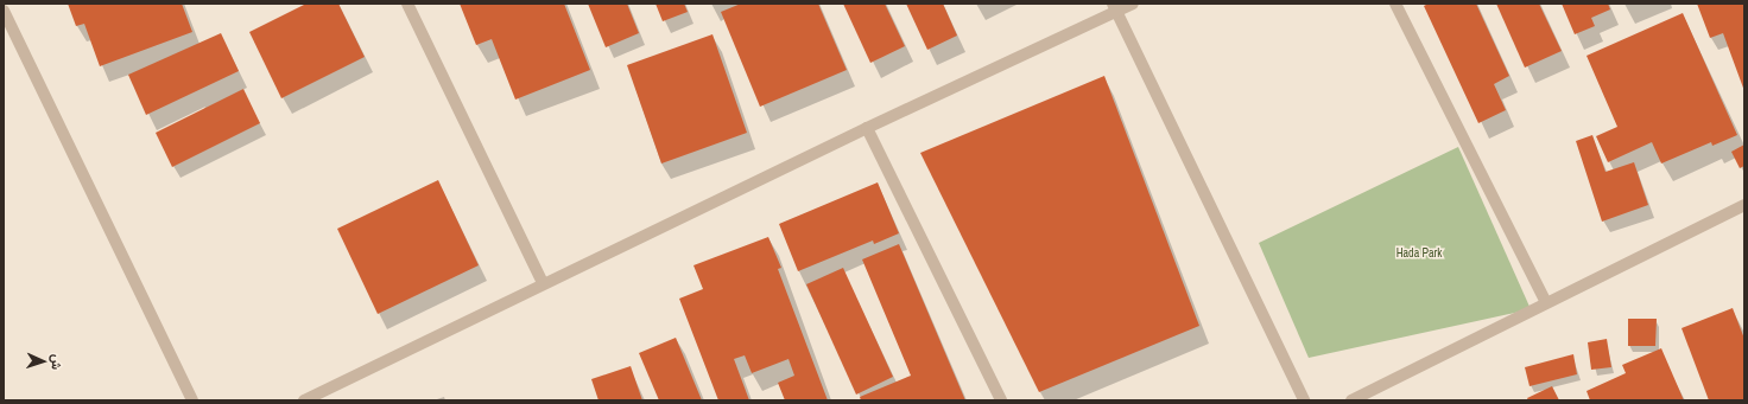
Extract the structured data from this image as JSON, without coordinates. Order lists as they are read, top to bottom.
{
  "parks": ["Hada Park"],
  "north": "right"
}
